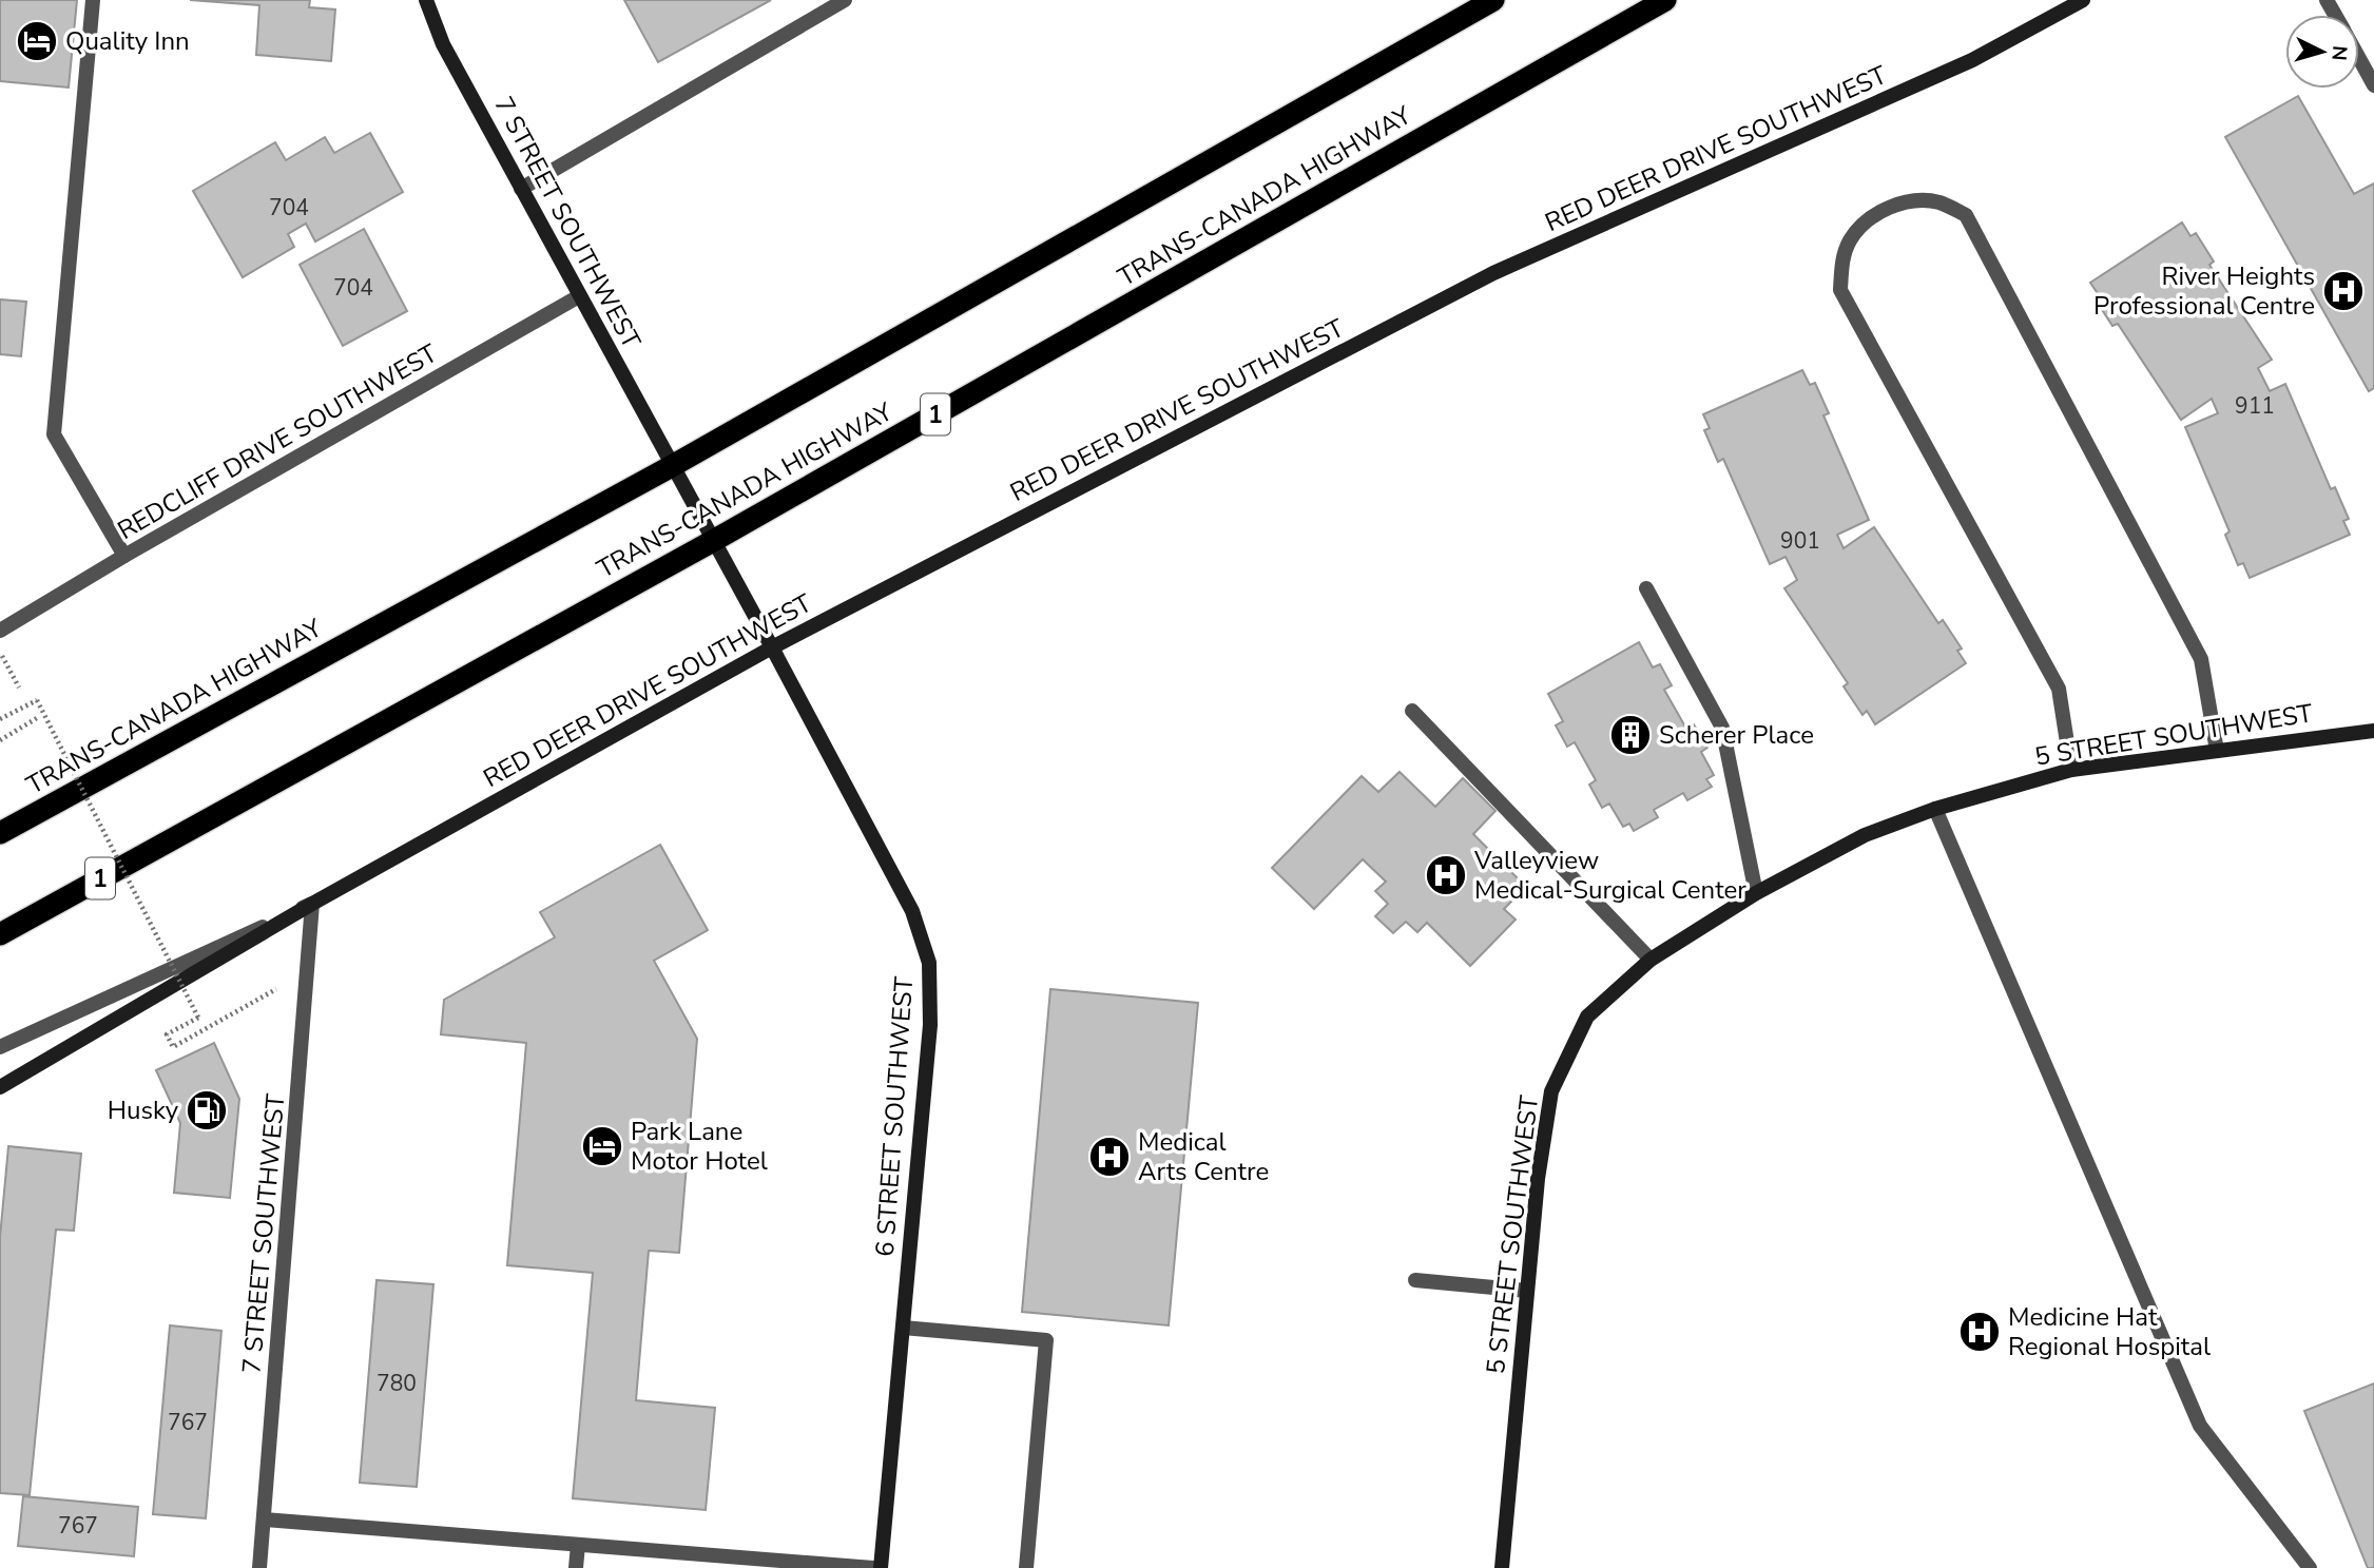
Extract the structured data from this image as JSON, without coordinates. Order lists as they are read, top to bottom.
{
  "streets": {
    "highway": ["TRANS-CANADA HIGHWAY", "1"],
    "street": [
      "RED DEER DRIVE SOUTHWEST",
      "7 STREET SOUTHWEST",
      "REDCLIFF DRIVE SOUTHWEST",
      "5 STREET SOUTHWEST",
      "6 STREET SOUTHWEST"
    ]
  },
  "crossings": [
    ["RED DEER DRIVE SOUTHWEST", "7 STREET SOUTHWEST"],
    ["RED DEER DRIVE SOUTHWEST", "6 STREET SOUTHWEST"],
    ["TRANS-CANADA HIGHWAY", "7 STREET SOUTHWEST"],
    ["TRANS-CANADA HIGHWAY", "6 STREET SOUTHWEST"],
    ["7 STREET SOUTHWEST", "REDCLIFF DRIVE SOUTHWEST"],
    ["7 STREET SOUTHWEST", "6 STREET SOUTHWEST"]
  ],
  "places": {
    "hotel": ["Quality Inn", "Park Lane Motor Hotel"],
    "hospital": [
      "River Heights Professional Centre",
      "Valleyview Medical-Surgical Center",
      "Medical Arts Centre",
      "Medicine Hat Regional Hospital"
    ],
    "building": ["Scherer Place"],
    "fuel station": ["Husky"]
  },
  "house_numbers": [
    "704",
    "704",
    "911",
    "901",
    "780",
    "767",
    "767"
  ],
  "north": "right"
}
